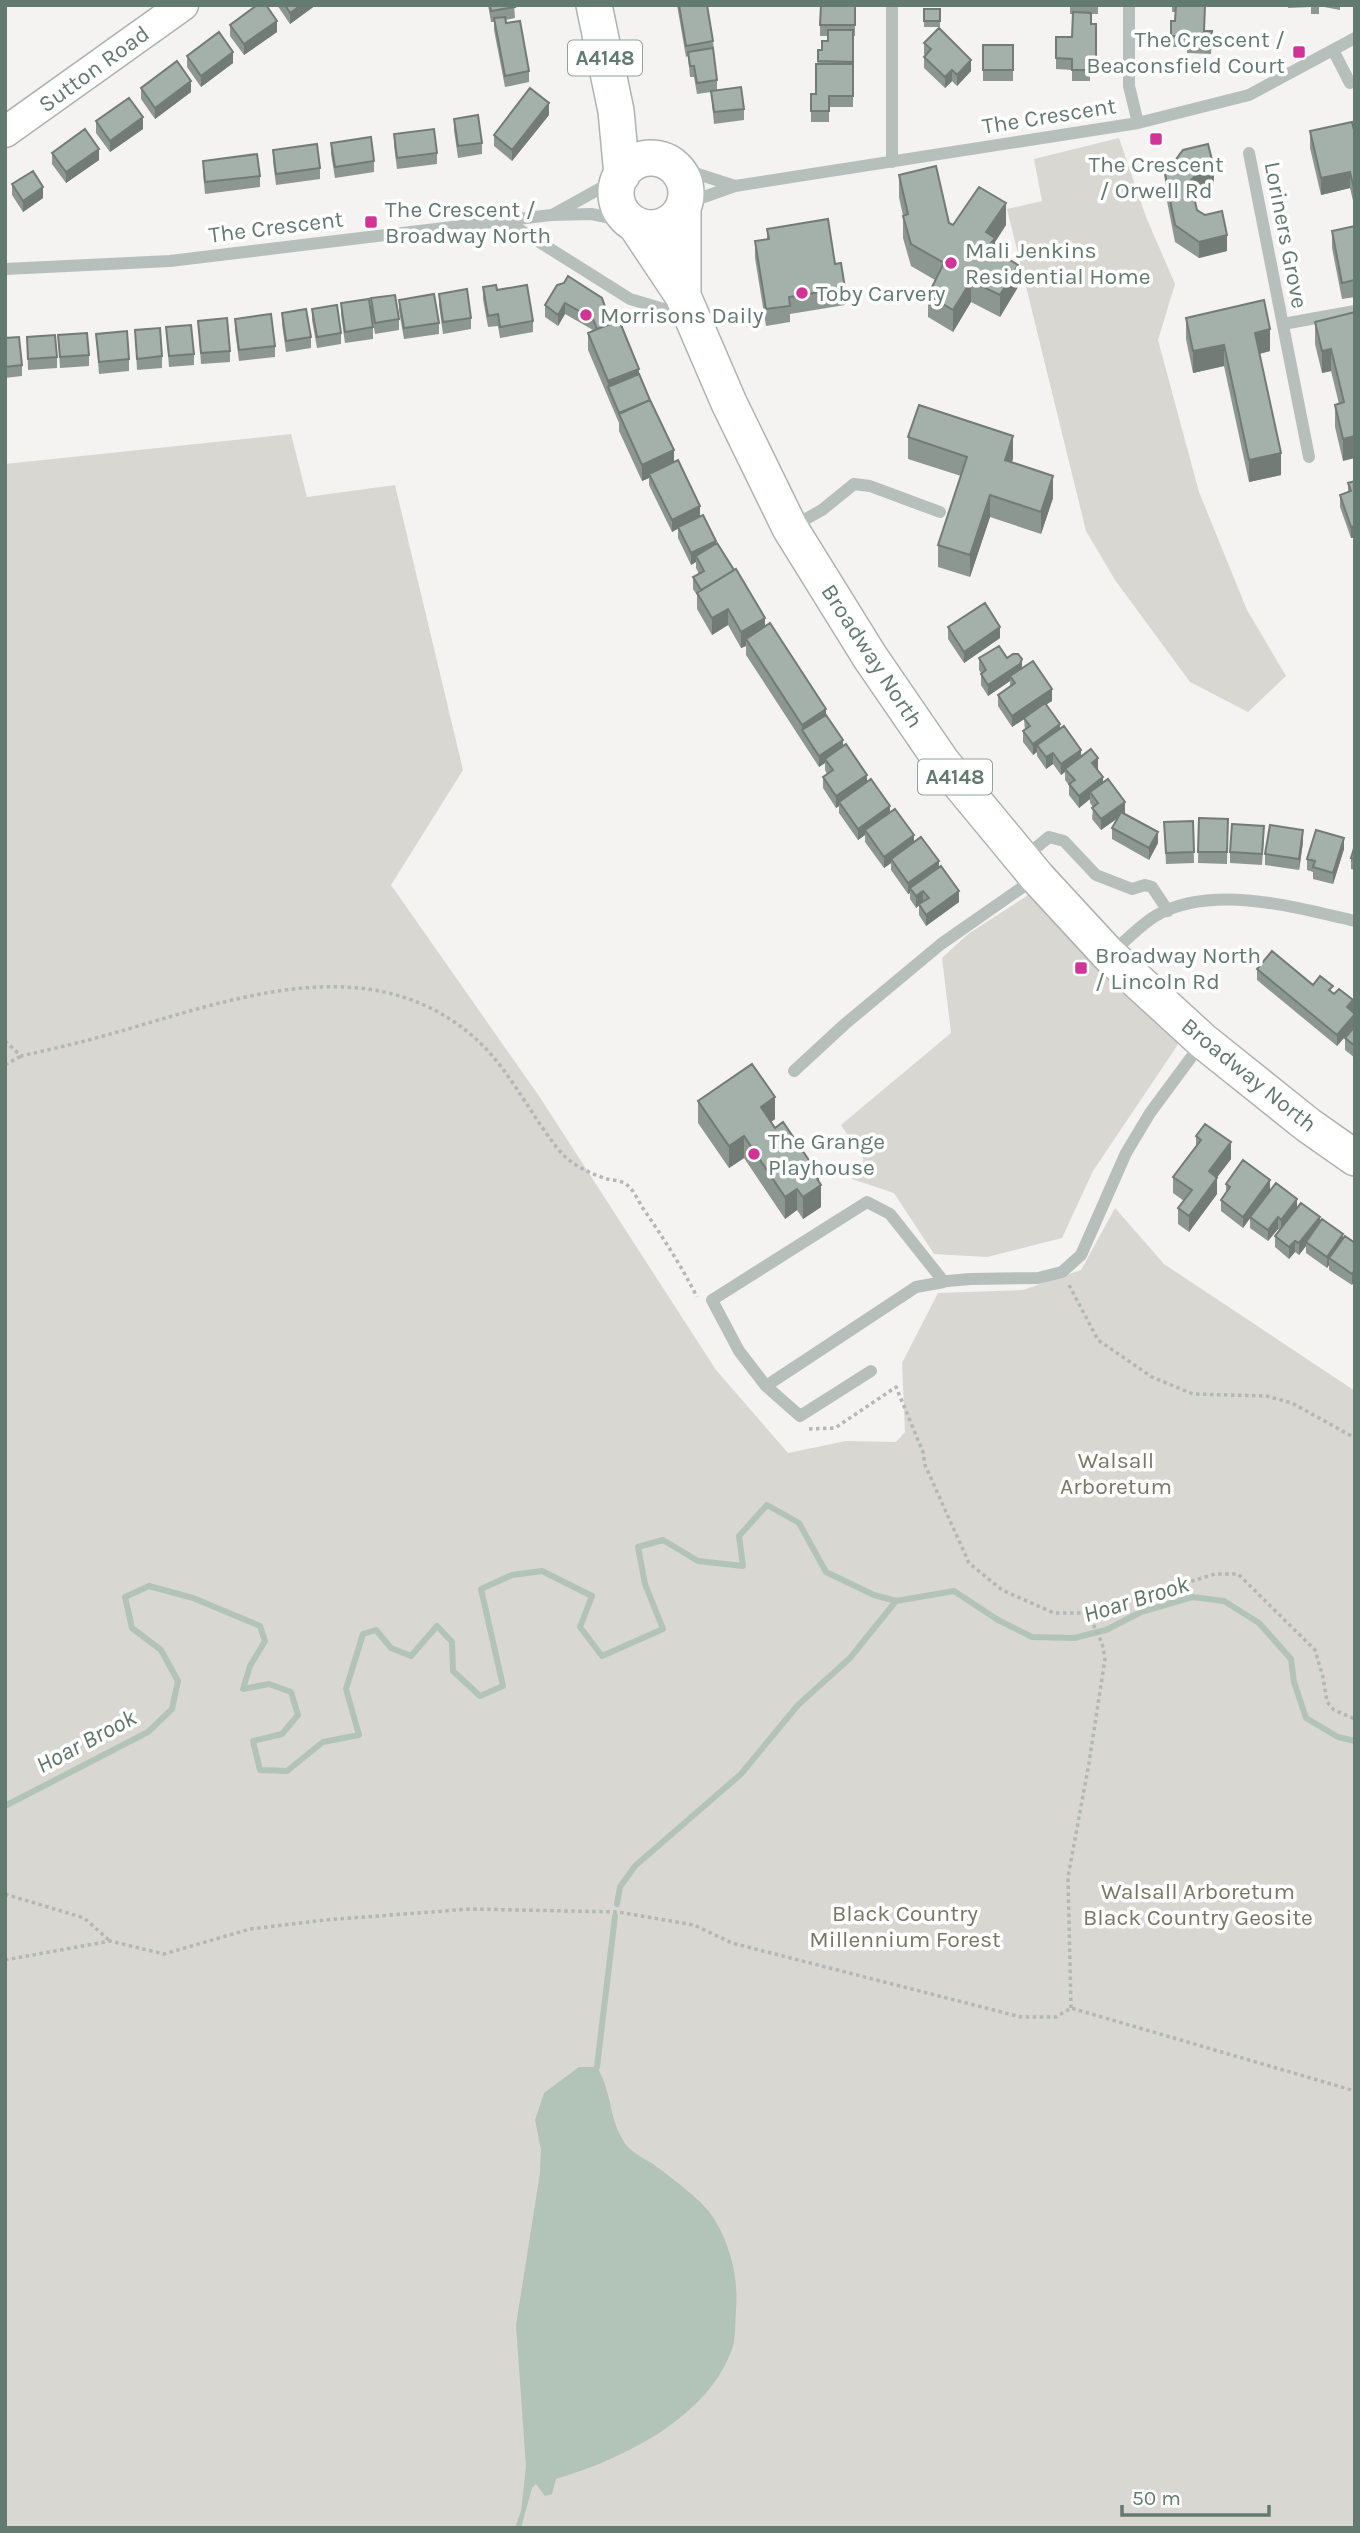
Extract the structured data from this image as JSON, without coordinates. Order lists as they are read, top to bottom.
{
  "streets": {
    "highway": ["A4148", "Broadway North"],
    "main road": ["Sutton Road"],
    "street": ["The Crescent", "Loriners Grove"]
  },
  "crossings": [
    ["The Crescent", "Broadway North"]
  ],
  "water": ["Hoar Brook"],
  "parks": ["Walsall Arboretum", "Walsall Arboretum Black Country Geosite", "Black Country Millennium Forest"],
  "places": {
    "transit": [
      "The Crescent / Beaconsfield Court",
      "The Crescent / Orwell Rd",
      "The Crescent / Broadway North",
      "Broadway North / Lincoln Rd"
    ],
    "other": [
      "Mali Jenkins Residential Home",
      "Toby Carvery",
      "Morrisons Daily",
      "The Grange Playhouse"
    ]
  },
  "scale_bar": "50 m"
}
